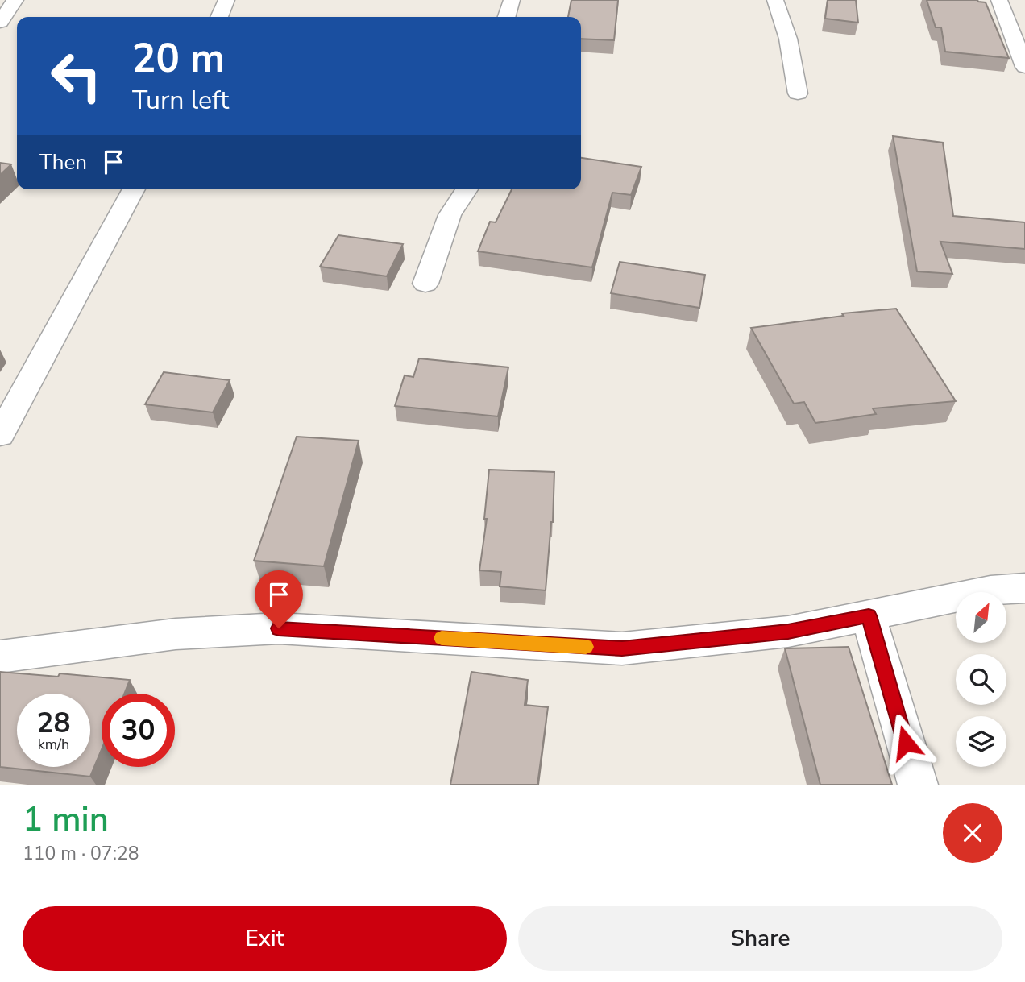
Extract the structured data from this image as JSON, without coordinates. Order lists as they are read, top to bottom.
{
  "north": "top right",
  "page": {
    "turn": ["20 m", "Turn left"],
    "then": "Then",
    "speed": "28 km/h",
    "limit": "30",
    "heading": ["1 min", "110 m · 07:28"],
    "buttons": ["Exit", "Share"]
  }
}
